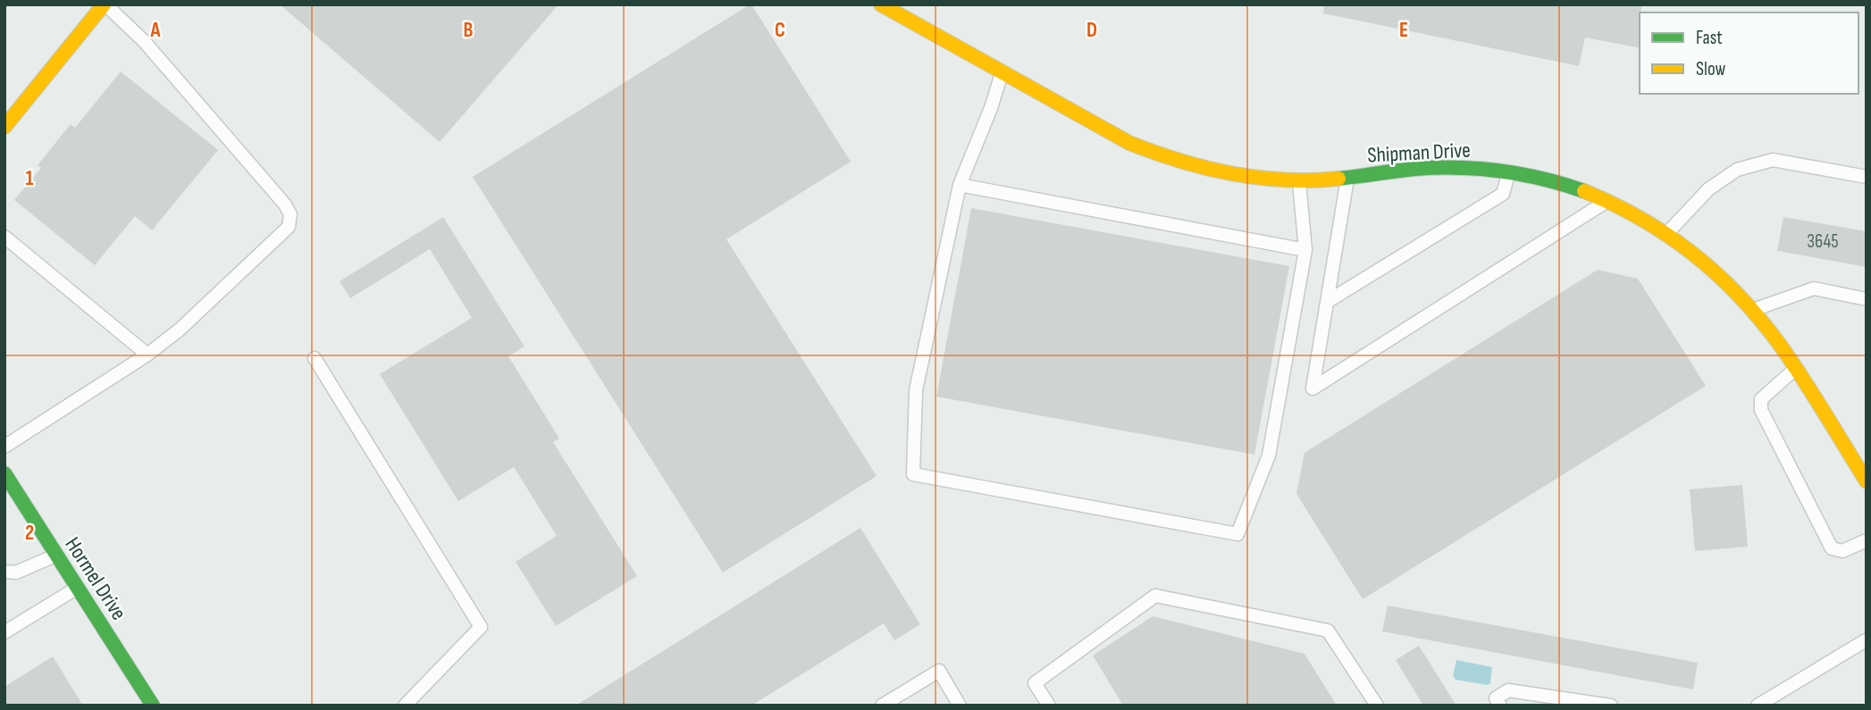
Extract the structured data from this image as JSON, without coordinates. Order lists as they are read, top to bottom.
{
  "streets": {
    "street": ["Shipman Drive", "Hormel Drive"]
  },
  "house_numbers": ["3645"],
  "legend": ["Fast", "Slow"],
  "grid": {
    "columns": [
      "A",
      "B",
      "C",
      "D",
      "E"
    ],
    "rows": ["1", "2"]
  }
}
